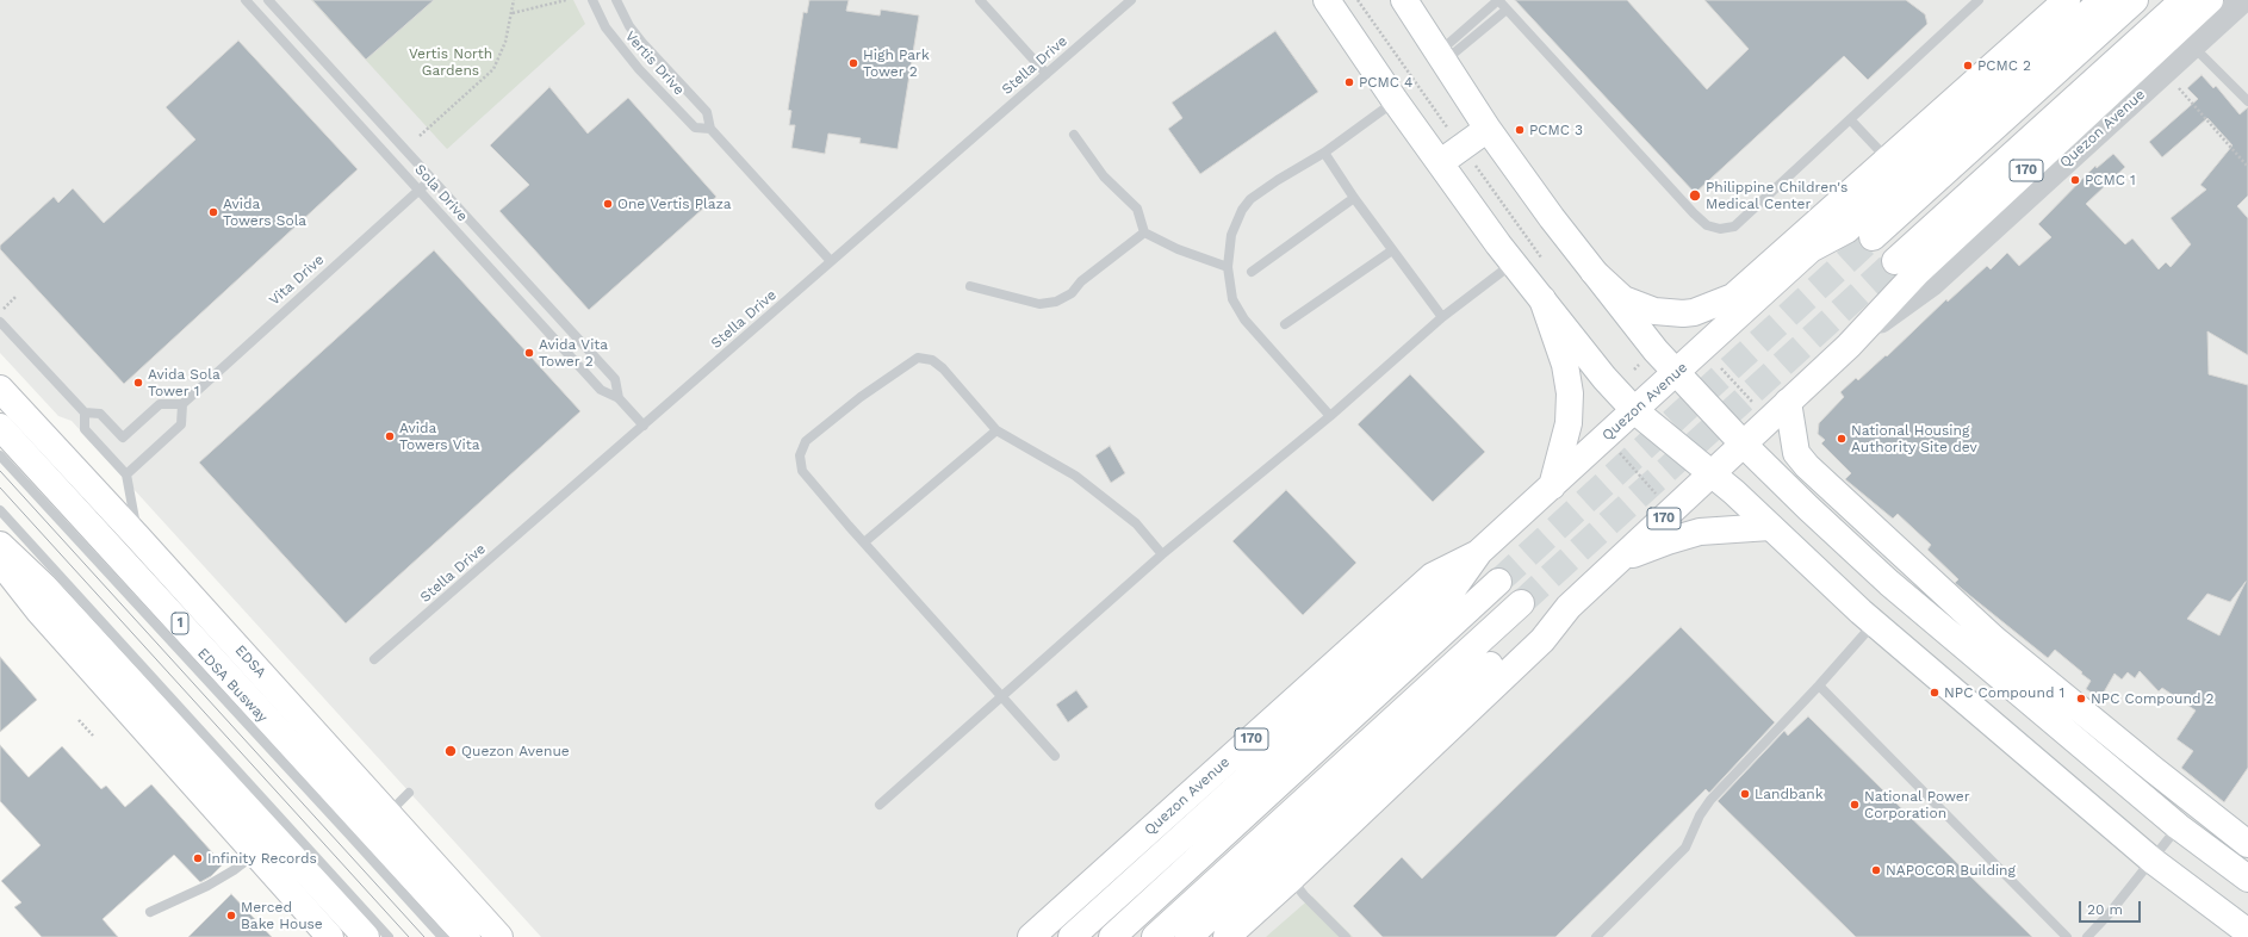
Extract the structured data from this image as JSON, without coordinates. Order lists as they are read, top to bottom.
{
  "streets": {
    "main road": [
      "Quezon Avenue",
      "170",
      "1",
      "EDSA"
    ],
    "lane": [
      "Vertis Drive",
      "Stella Drive",
      "Sola Drive",
      "Vita Drive",
      "EDSA Busway"
    ]
  },
  "crossings": [
    ["Vertis Drive", "Stella Drive"],
    ["Stella Drive", "Sola Drive"],
    ["Sola Drive", "Vita Drive"],
    ["EDSA", "EDSA Busway"]
  ],
  "parks": ["Vertis North Gardens"],
  "places": [
    "High Park Tower 2",
    "PCMC 2",
    "PCMC 4",
    "PCMC 3",
    "PCMC 1",
    "Philippine Children's Medical Center",
    "One Vertis Plaza",
    "Avida Towers Sola",
    "Avida Vita Tower 2",
    "Avida Sola Tower 1",
    "Avida Towers Vita",
    "National Housing Authority Site dev",
    "NPC Compound 1",
    "NPC Compound 2",
    "Quezon Avenue",
    "Landbank",
    "National Power Corporation",
    "Infinity Records",
    "NAPOCOR Building",
    "Merced Bake House"
  ],
  "scale_bar": "20 m"
}
